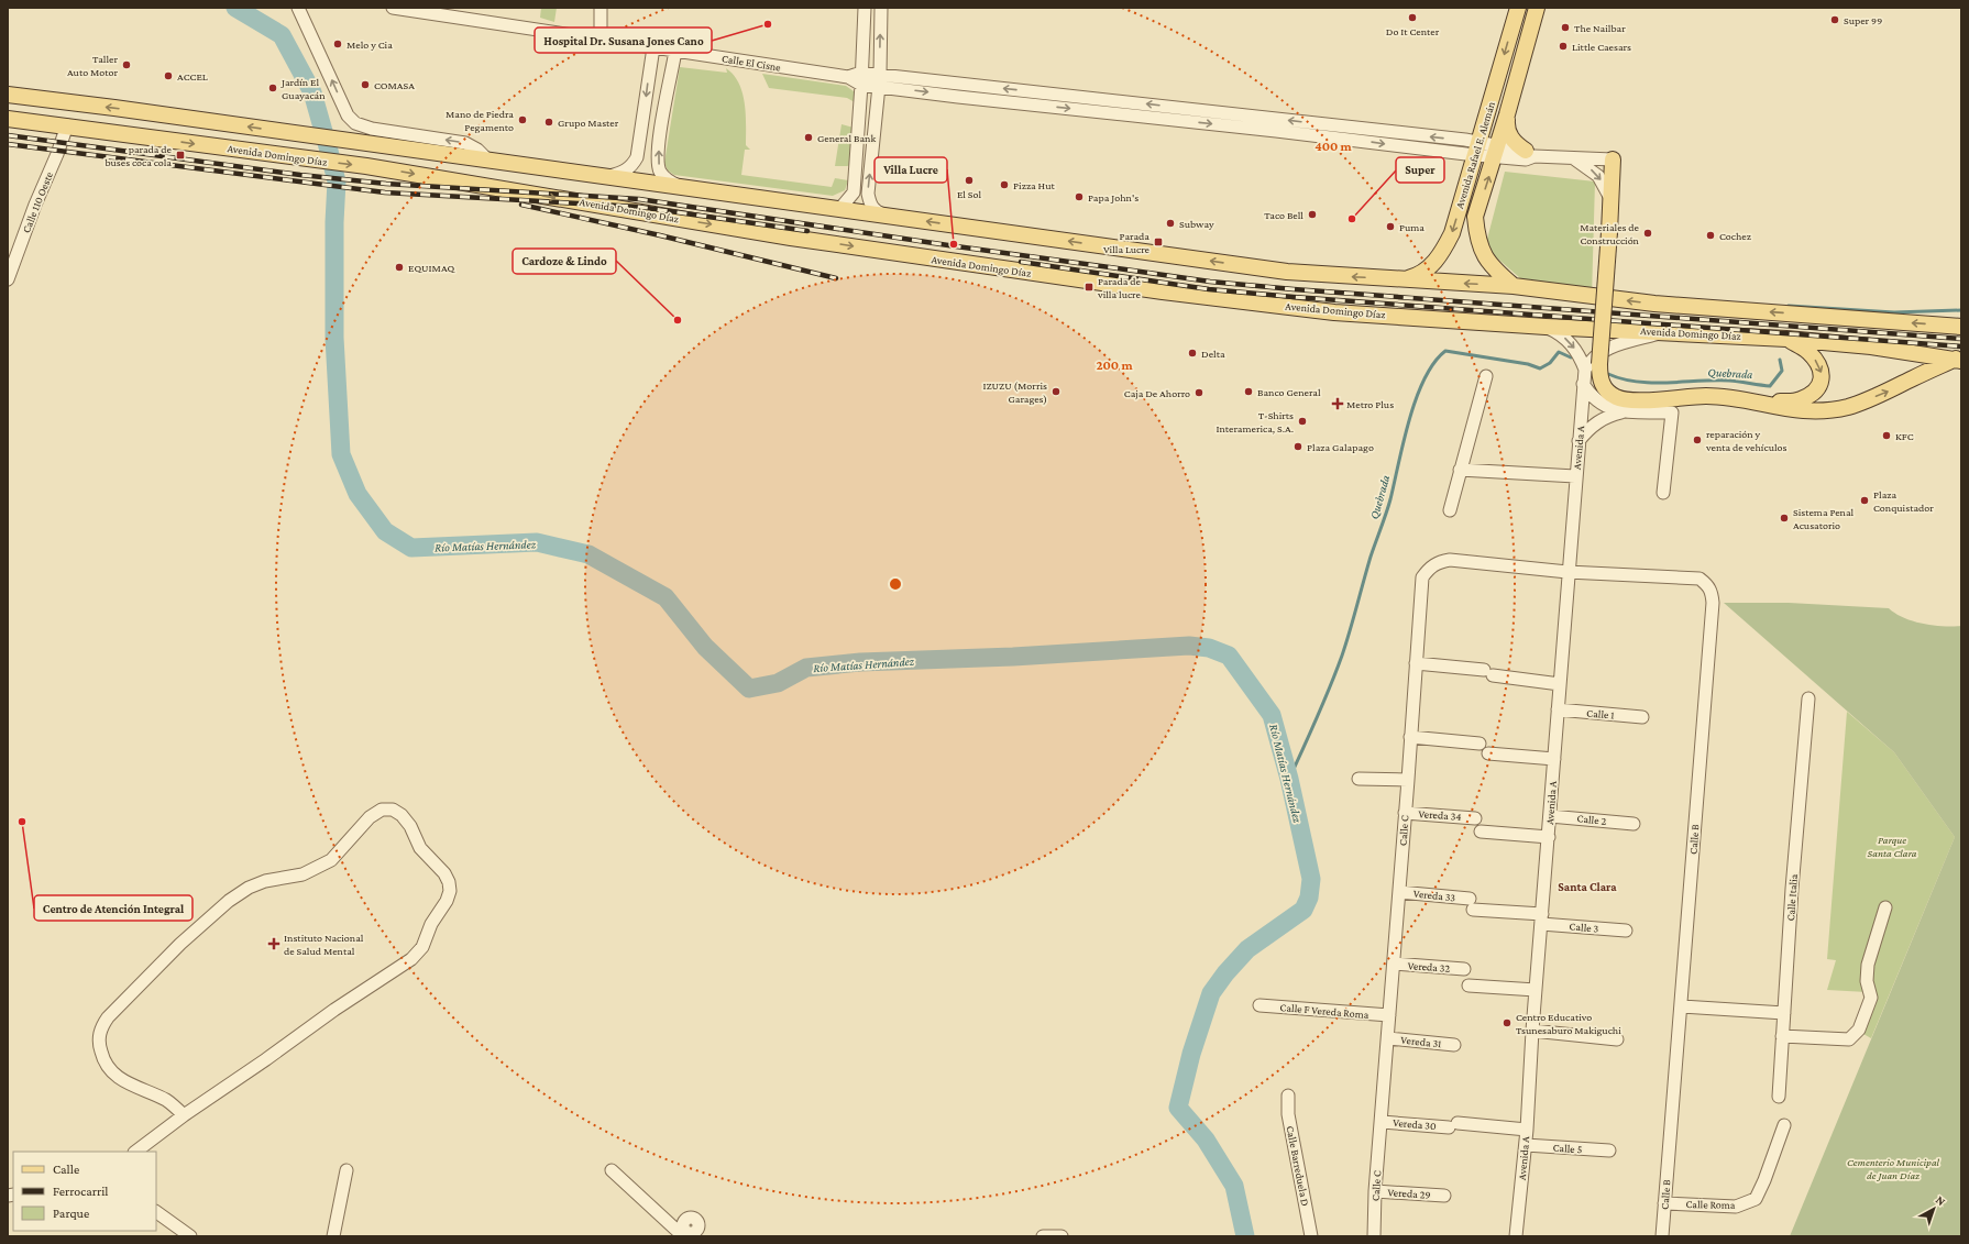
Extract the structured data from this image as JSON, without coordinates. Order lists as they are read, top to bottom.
{
  "streets": {
    "main road": ["Avenida Domingo Díaz", "Avenida Rafael E. Alemán"],
    "street": [
      "Calle El Cisne",
      "Calle 110 Oeste",
      "Avenida A",
      "Calle 1",
      "Vereda 34",
      "Calle 2",
      "Calle C",
      "Calle B",
      "Vereda 33",
      "Calle Italia",
      "Calle 3",
      "Vereda 32",
      "Calle F Vereda Roma",
      "Vereda 31",
      "Vereda 30",
      "Calle 5",
      "Calle Barreduela D",
      "Vereda 29",
      "Calle Roma"
    ]
  },
  "crossings": [
    ["Avenida Domingo Díaz", "Calle 110 Oeste"],
    ["Avenida Domingo Díaz", "Avenida A"],
    ["Avenida A", "Calle 1"],
    ["Avenida A", "Calle 2"],
    ["Avenida A", "Calle C"],
    ["Avenida A", "Calle B"],
    ["Avenida A", "Vereda 33"],
    ["Avenida A", "Calle 3"],
    ["Avenida A", "Vereda 30"],
    ["Avenida A", "Calle 5"],
    ["Vereda 34", "Calle C"],
    ["Calle C", "Calle B"],
    ["Calle C", "Vereda 33"],
    ["Calle C", "Vereda 32"],
    ["Calle C", "Calle F Vereda Roma"],
    ["Calle C", "Vereda 31"],
    ["Calle C", "Vereda 30"],
    ["Calle C", "Vereda 29"],
    ["Calle B", "Calle Roma"],
    ["Vereda 33", "Calle 3"]
  ],
  "districts": ["Santa Clara"],
  "water": ["Quebrada", "Río Matías Hernández"],
  "parks": ["Parque Santa Clara", "Cementerio Municipal de Juan Díaz"],
  "places": {
    "other": [
      "Do It Center",
      "Super 99",
      "Hospital Dr. Susana Jones Cano",
      "The Nailbar",
      "Melo y Cia",
      "Little Caesars",
      "Taller Auto Motor",
      "ACCEL",
      "COMASA",
      "Jardín El Guayacán",
      "Mano de Piedra Pegamento",
      "Grupo Master",
      "General Bank",
      "El Sol",
      "Pizza Hut",
      "Papa John's",
      "Taco Bell",
      "Super",
      "Subway",
      "Puma",
      "Materiales de Construcción",
      "Cochez",
      "Villa Lucre",
      "EQUIMAQ",
      "Cardoze & Lindo",
      "Delta",
      "IZUZU (Morris Garages)",
      "Banco General",
      "Caja De Ahorro",
      "T-Shirts Interamerica, S.A.",
      "KFC",
      "reparación y venta de vehículos",
      "Plaza Galapago",
      "Plaza Conquistador",
      "Sistema Penal Acusatorio",
      "Centro de Atención Integral",
      "Centro Educativo Tsunesaburo Makiguchi"
    ],
    "transit": ["parada de buses coca cola", "Parada Villa Lucre", "Parada de villa lucre"],
    "health": ["Metro Plus", "Instituto Nacional de Salud Mental"]
  },
  "legend": ["Calle", "Ferrocarril", "Parque"],
  "north": "top right",
  "rings": ["400 m", "200 m"]
}
